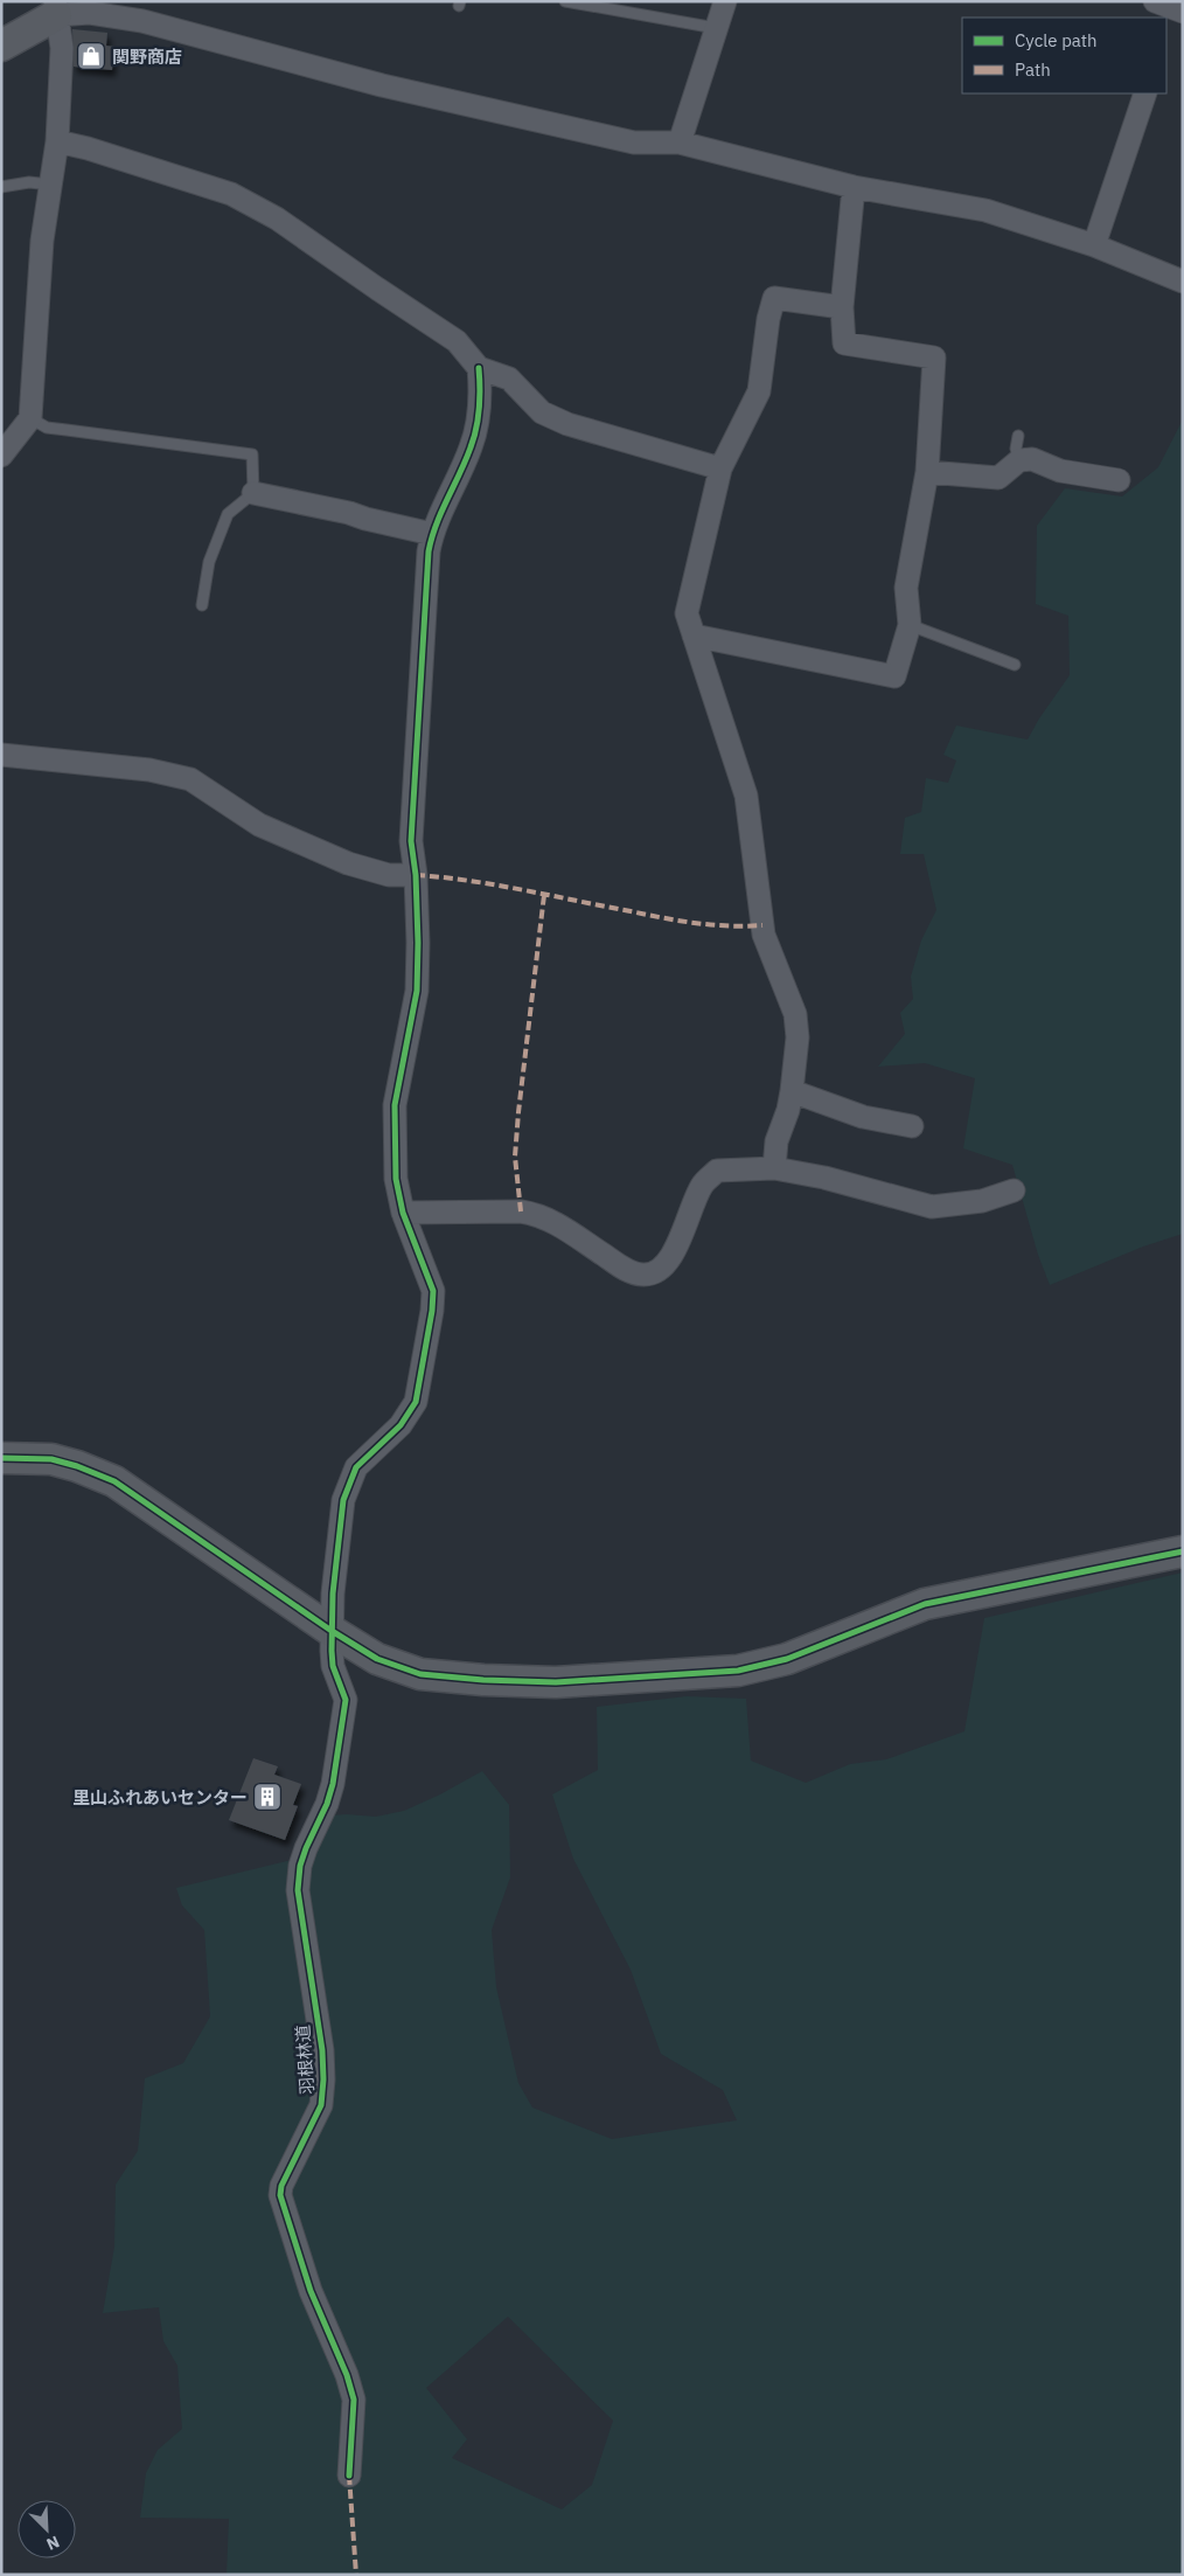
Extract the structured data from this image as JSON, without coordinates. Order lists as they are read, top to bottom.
{
  "streets": {
    "street": ["羽根林道"]
  },
  "places": {
    "shop": ["関野商店"],
    "building": ["里山ふれあいセンター"]
  },
  "legend": ["Cycle path", "Path"],
  "north": "bottom right"
}
